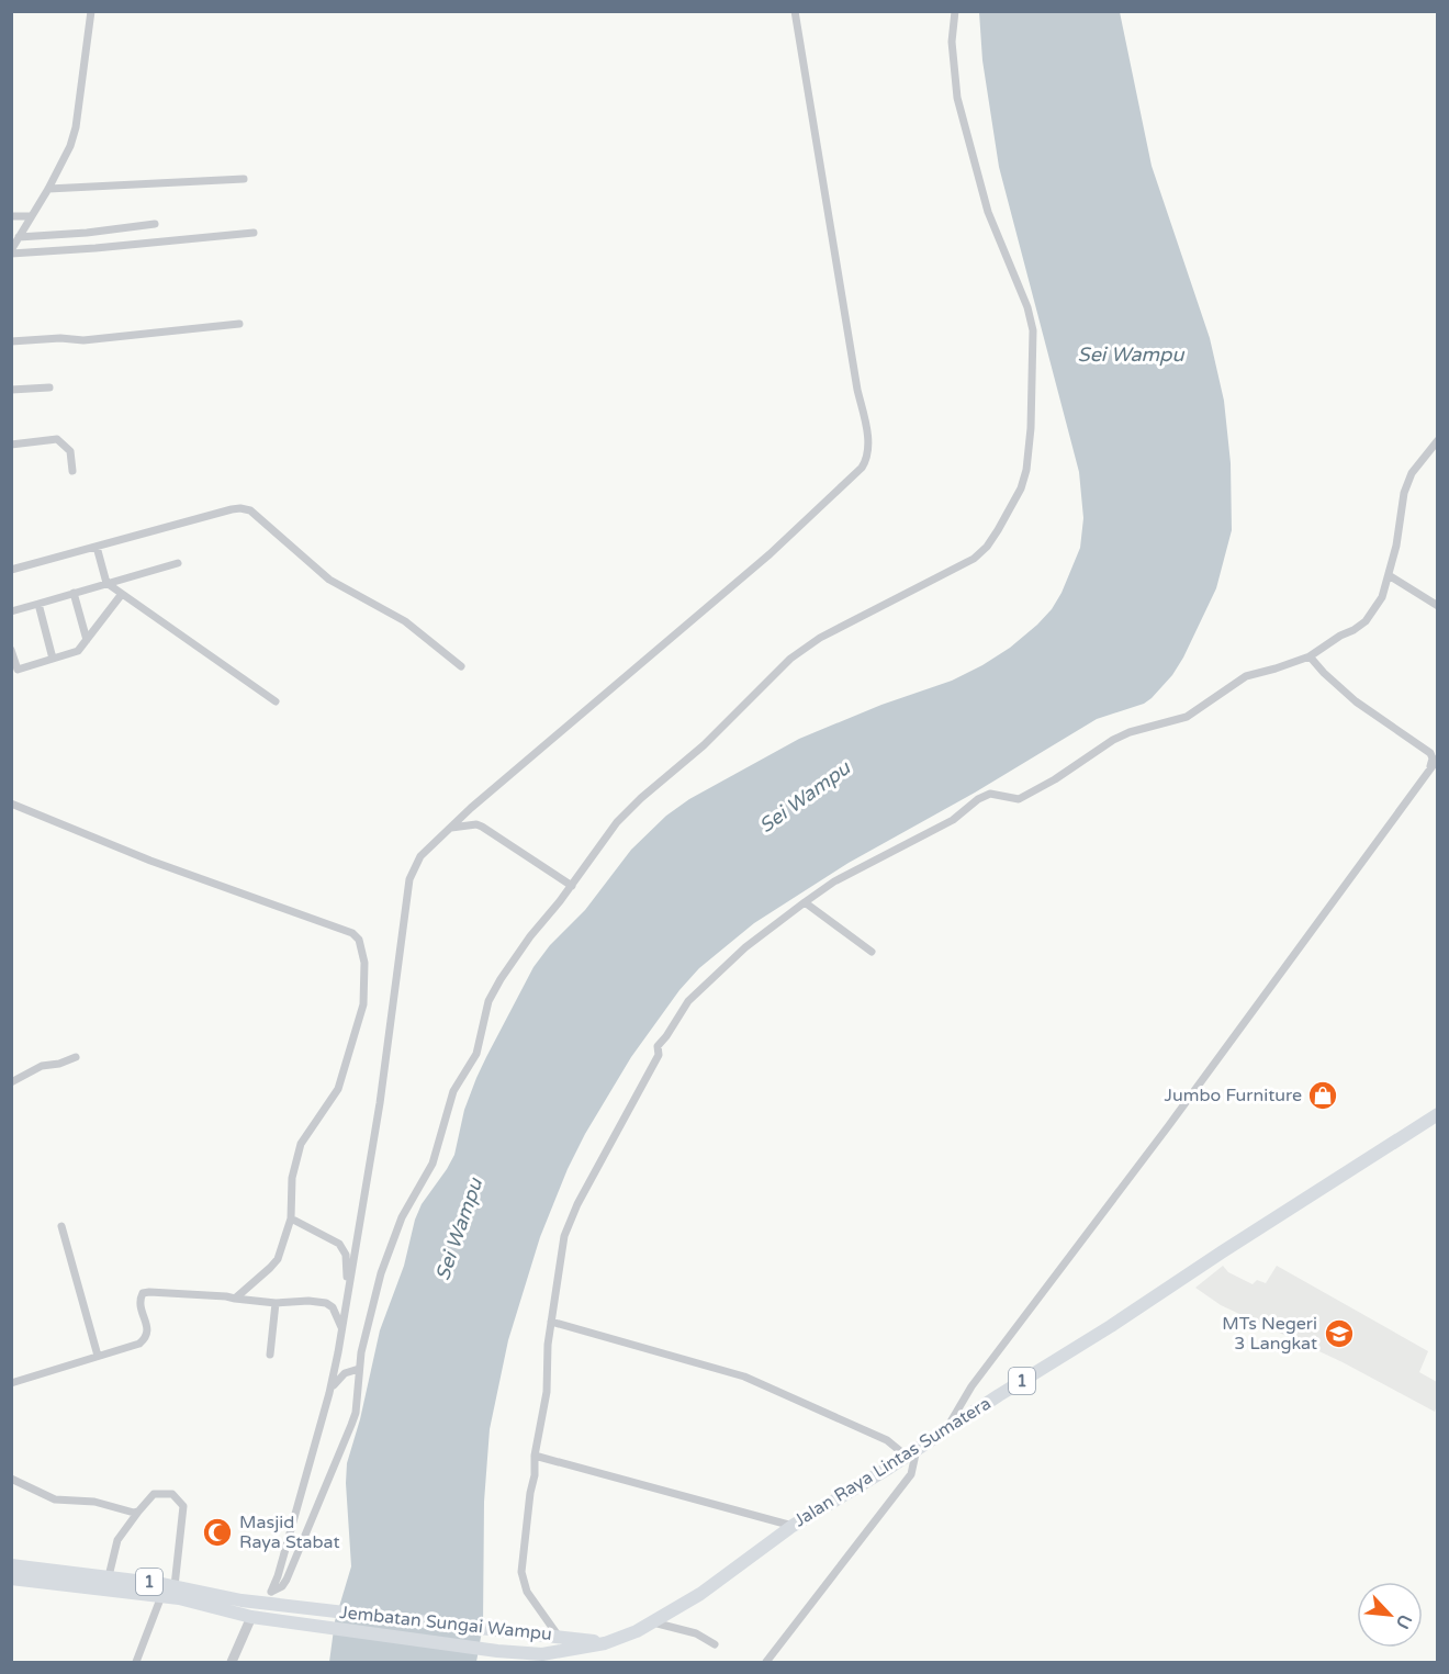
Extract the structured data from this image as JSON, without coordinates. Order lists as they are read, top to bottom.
{
  "streets": {
    "highway": ["1", "Jalan Raya Lintas Sumatera", "Jembatan Sungai Wampu"]
  },
  "crossings": [
    ["1", "Jembatan Sungai Wampu"],
    ["Jalan Raya Lintas Sumatera", "Jembatan Sungai Wampu"]
  ],
  "water": ["Sei Wampu"],
  "places": {
    "shop": ["Jumbo Furniture"],
    "school or university": ["MTs Negeri 3 Langkat"],
    "mosque": ["Masjid Raya Stabat"]
  },
  "north": "bottom right"
}
